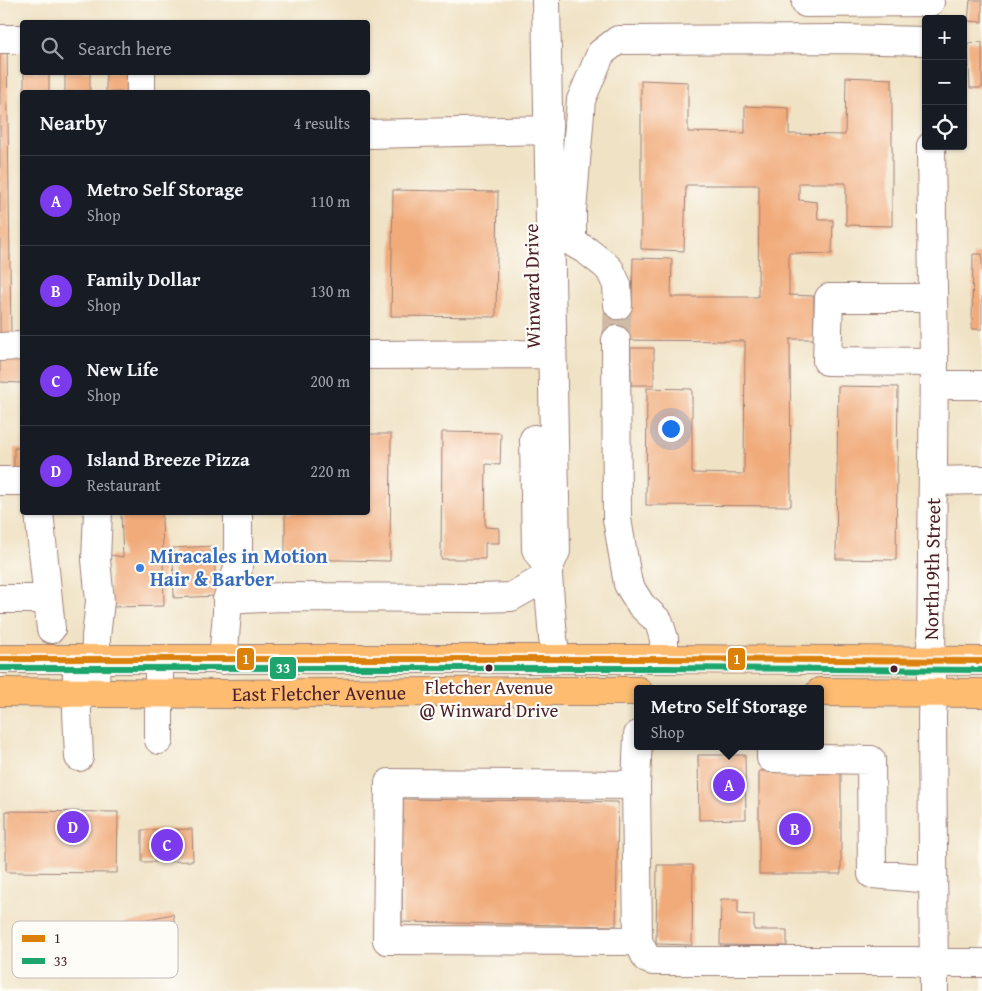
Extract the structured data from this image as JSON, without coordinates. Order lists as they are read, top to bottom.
{
  "streets": {
    "main road": ["East Fletcher Avenue"],
    "street": ["Winward Drive", "North19th Street"]
  },
  "crossings": [
    ["Winward Drive", "East Fletcher Avenue"],
    ["North19th Street", "East Fletcher Avenue"]
  ],
  "places": ["Miracales in Motion Hair & Barber", "Fletcher Avenue @ Winward Drive"],
  "lines": ["transit line 1", "transit line 33"],
  "legend": ["1", "33"],
  "page": {
    "map_buttons": ["+", "−"],
    "search": "Search here",
    "heading": ["Nearby", "4 results"],
    "list": [
      {
        "mark": "A",
        "name": "Metro Self Storage",
        "note": "Shop",
        "value": "110 m"
      },
      {
        "mark": "B",
        "name": "Family Dollar",
        "note": "Shop",
        "value": "130 m"
      },
      {
        "mark": "C",
        "name": "New Life",
        "note": "Shop",
        "value": "200 m"
      },
      {
        "mark": "D",
        "name": "Island Breeze Pizza",
        "note": "Restaurant",
        "value": "220 m"
      }
    ],
    "popup": ["Metro Self Storage", "Shop"],
    "pins": [
      "A",
      "D",
      "B",
      "C"
    ]
  }
}
